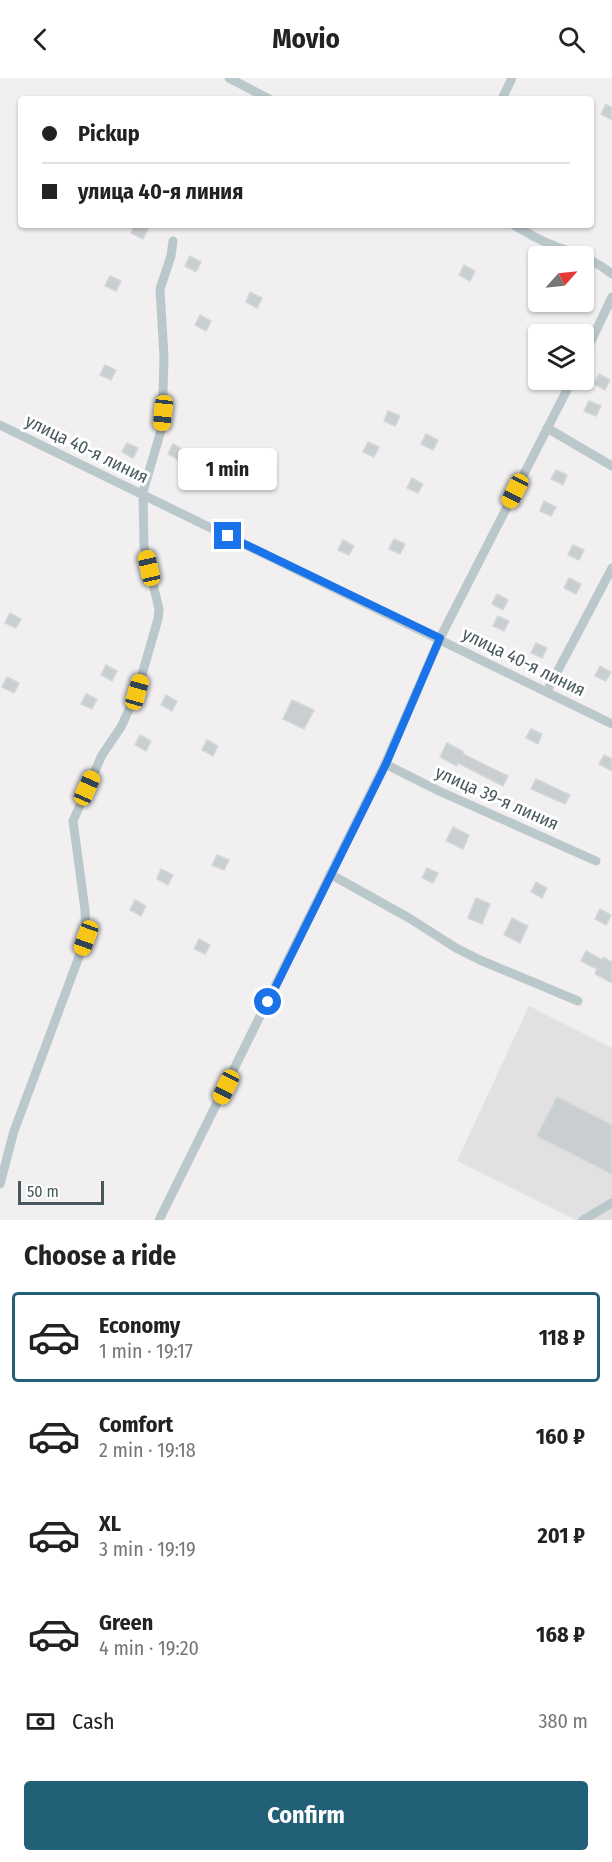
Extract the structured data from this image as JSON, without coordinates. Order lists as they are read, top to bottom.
{
  "streets": {
    "street": ["улица 40-я линия", "улица 39-я линия"]
  },
  "scale_bar": "50 m",
  "north": "top right",
  "page": {
    "header": "Movio",
    "banner": ["Pickup", "улица 40-я линия"],
    "bubble": "1 min",
    "scale": "50 m",
    "heading": "Choose a ride",
    "list": [
      {
        "name": "Economy",
        "note": "1 min · 19:17",
        "value": "118 ₽"
      },
      {
        "name": "Comfort",
        "note": "2 min · 19:18",
        "value": "160 ₽"
      },
      {
        "name": "XL",
        "note": "3 min · 19:19",
        "value": "201 ₽"
      },
      {
        "name": "Green",
        "note": "4 min · 19:20",
        "value": "168 ₽"
      }
    ],
    "pay": ["Cash", "380 m"],
    "buttons": "Confirm"
  }
}
